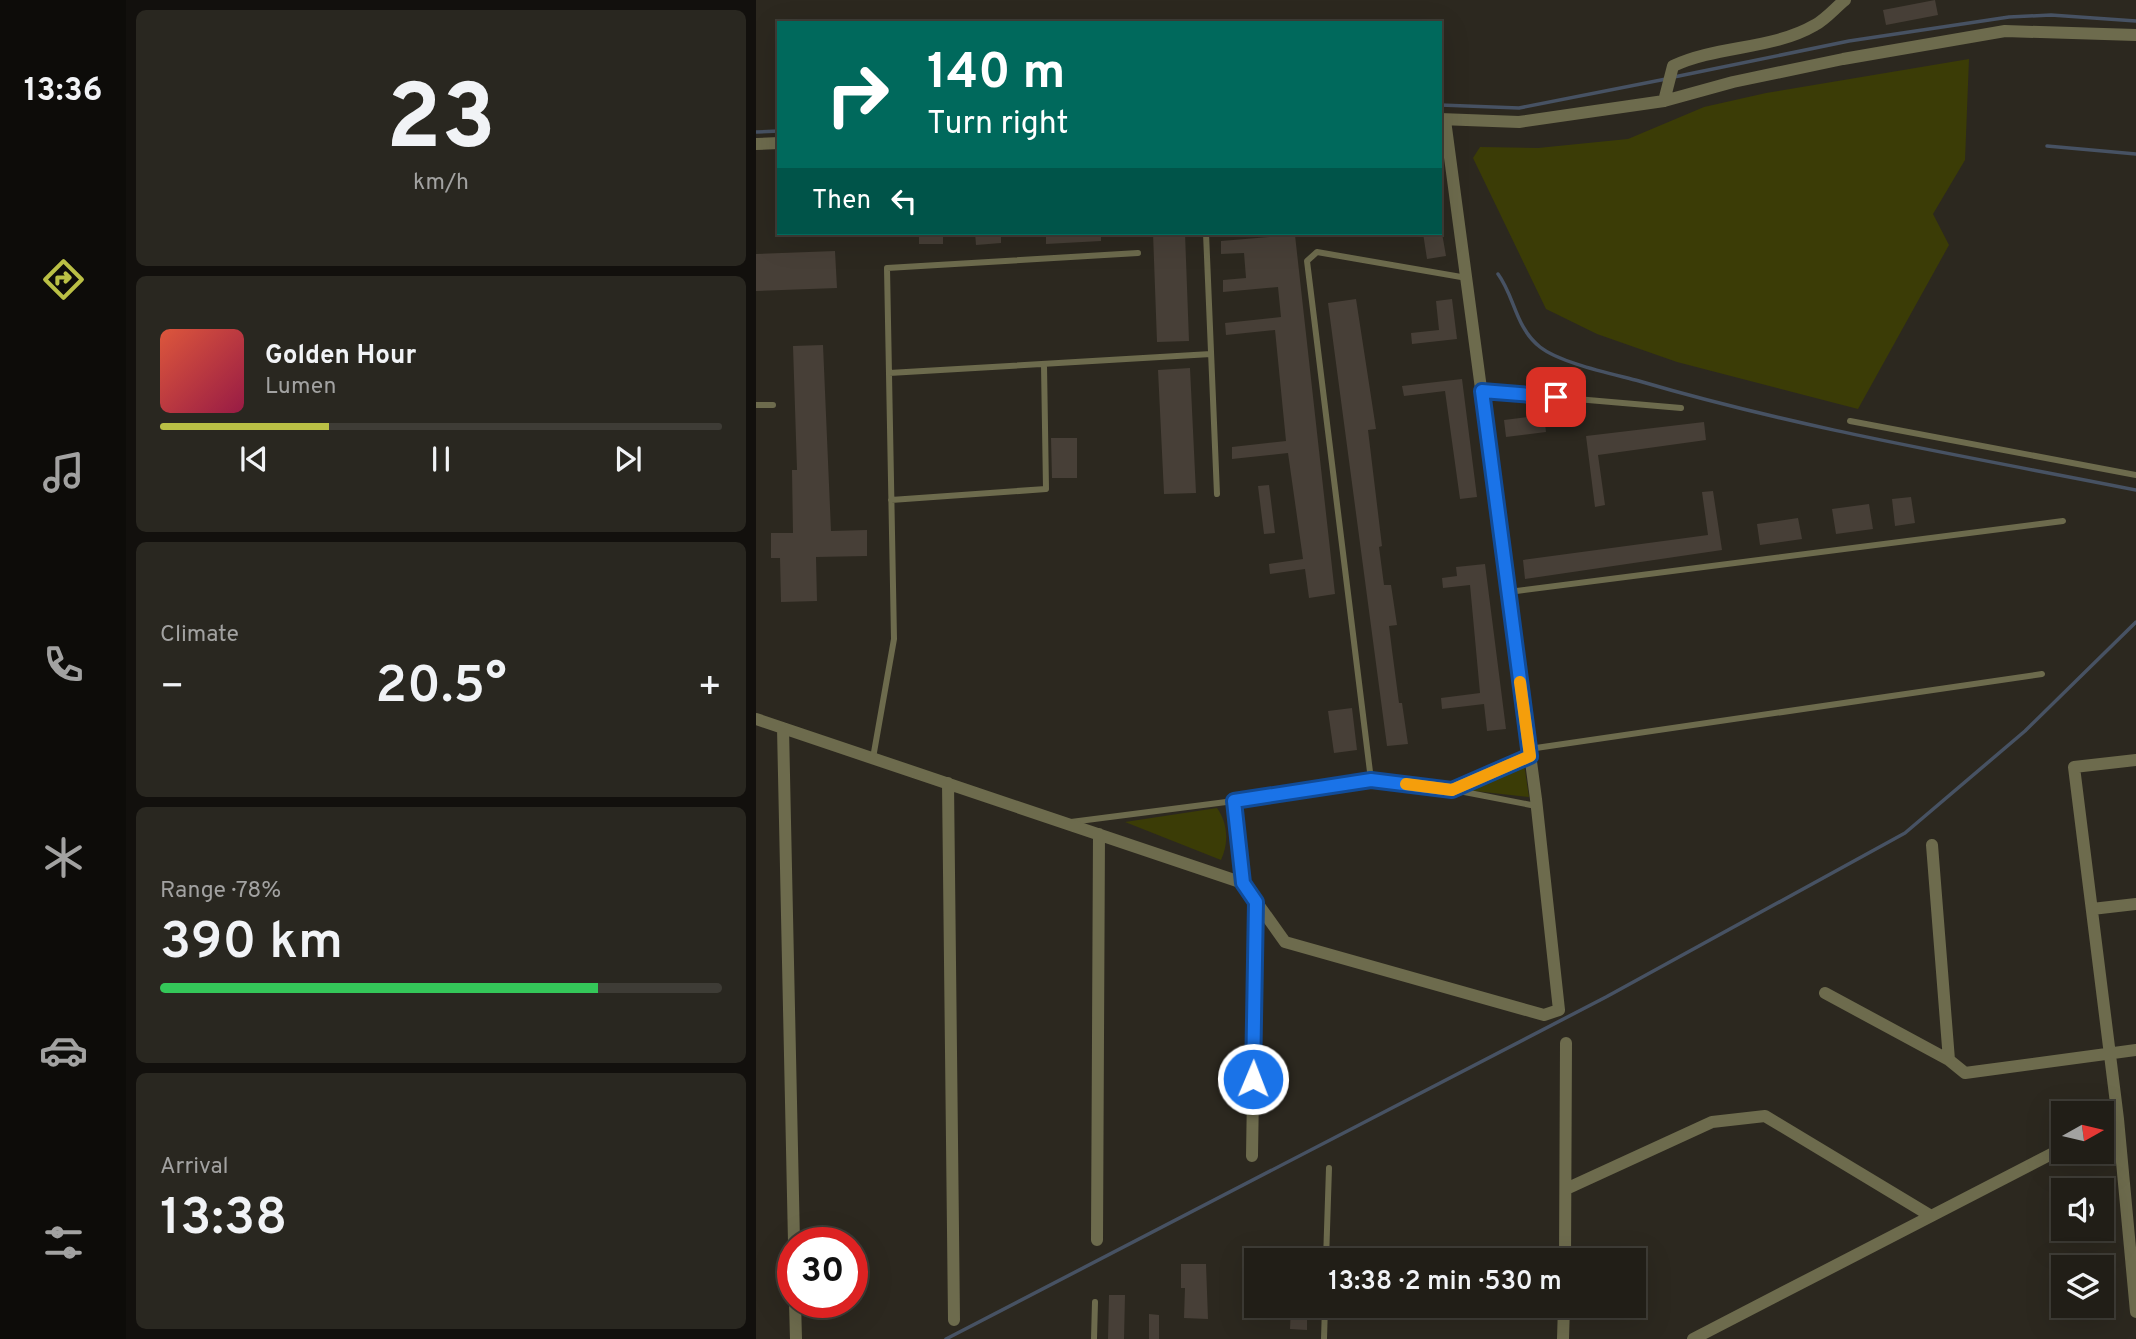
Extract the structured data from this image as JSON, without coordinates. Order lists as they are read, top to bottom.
{
  "north": "right",
  "page": {
    "tabs": "13:36",
    "tile": [
      ["23", "km/h"],
      "Climate",
      ["Range · 78%", "390 km"],
      ["Arrival", "13:38"]
    ],
    "turn": ["140 m", "Turn right"],
    "then": "Then",
    "song": ["Golden Hour", "Lumen"],
    "heat": ["−", "20.5°", "+"],
    "limit": "30",
    "trip": "13:38 · 2 min · 530 m"
  }
}
